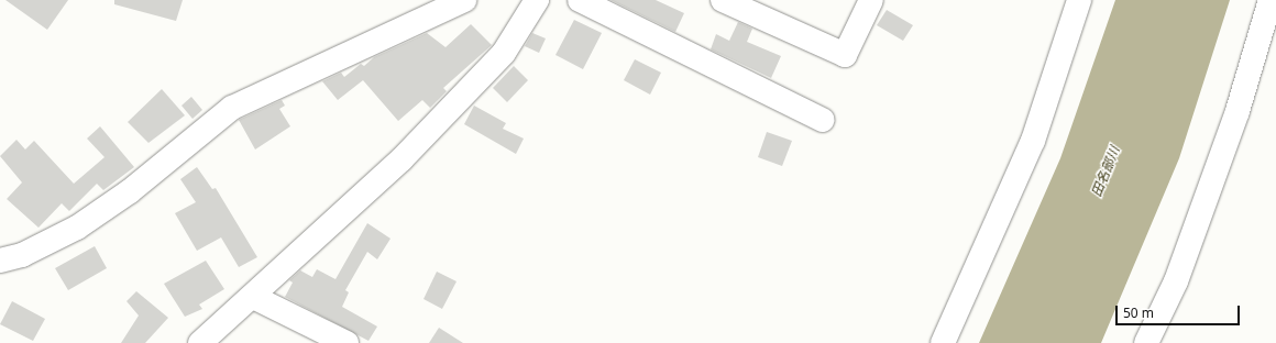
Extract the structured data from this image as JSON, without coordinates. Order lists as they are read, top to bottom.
{
  "water": ["田名部川"],
  "scale_bar": "50 m"
}
